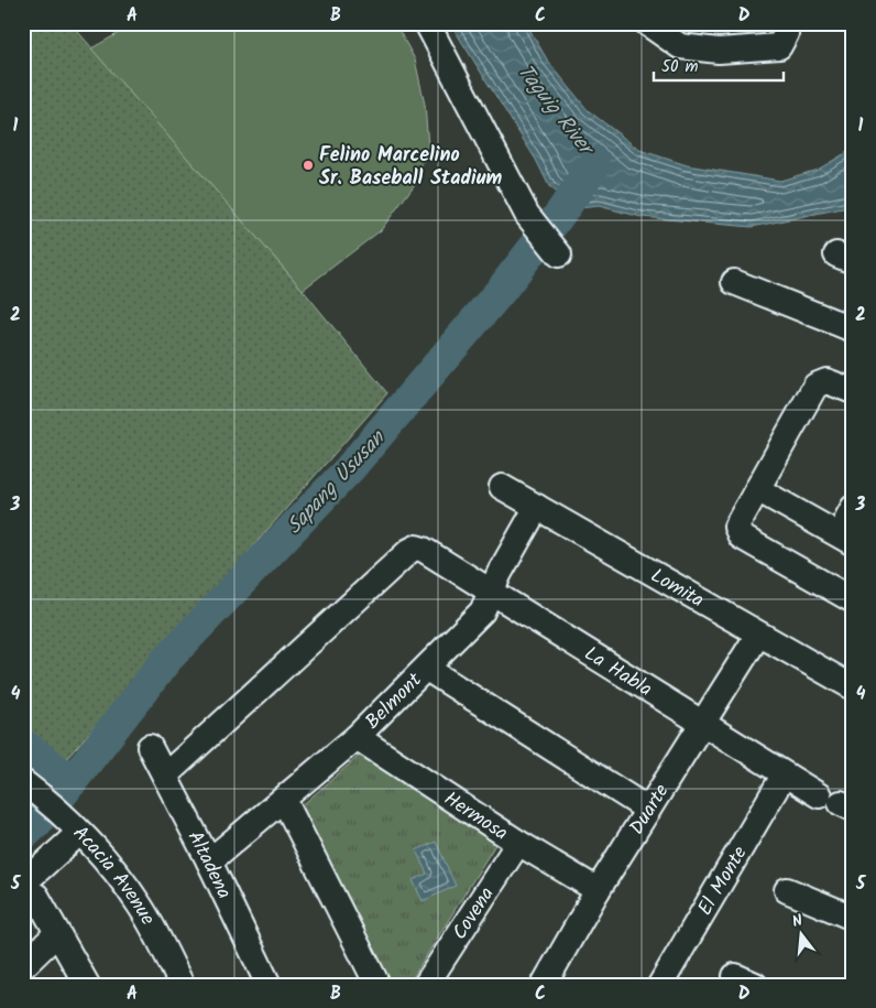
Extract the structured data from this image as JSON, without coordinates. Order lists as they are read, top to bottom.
{
  "streets": {
    "street": [
      "Lomita",
      "La Habla",
      "Belmont",
      "Duarte",
      "Hermosa",
      "Altadena",
      "Acacia Avenue",
      "El Monte",
      "Covena"
    ]
  },
  "crossings": [
    ["Lomita", "Belmont"],
    ["Lomita", "Duarte"],
    ["La Habla", "Belmont"],
    ["La Habla", "Duarte"],
    ["La Habla", "Altadena"],
    ["La Habla", "El Monte"],
    ["Belmont", "Hermosa"],
    ["Belmont", "Altadena"],
    ["Duarte", "Hermosa"],
    ["Hermosa", "Covena"]
  ],
  "water": ["Taguig River", "Sapang Ususan"],
  "places": ["Felino Marcelino Sr. Baseball Stadium"],
  "scale_bar": "50 m",
  "north": "top",
  "grid": {
    "columns": [
      "A",
      "B",
      "C",
      "D"
    ],
    "rows": [
      "1",
      "2",
      "3",
      "4",
      "5"
    ]
  }
}
